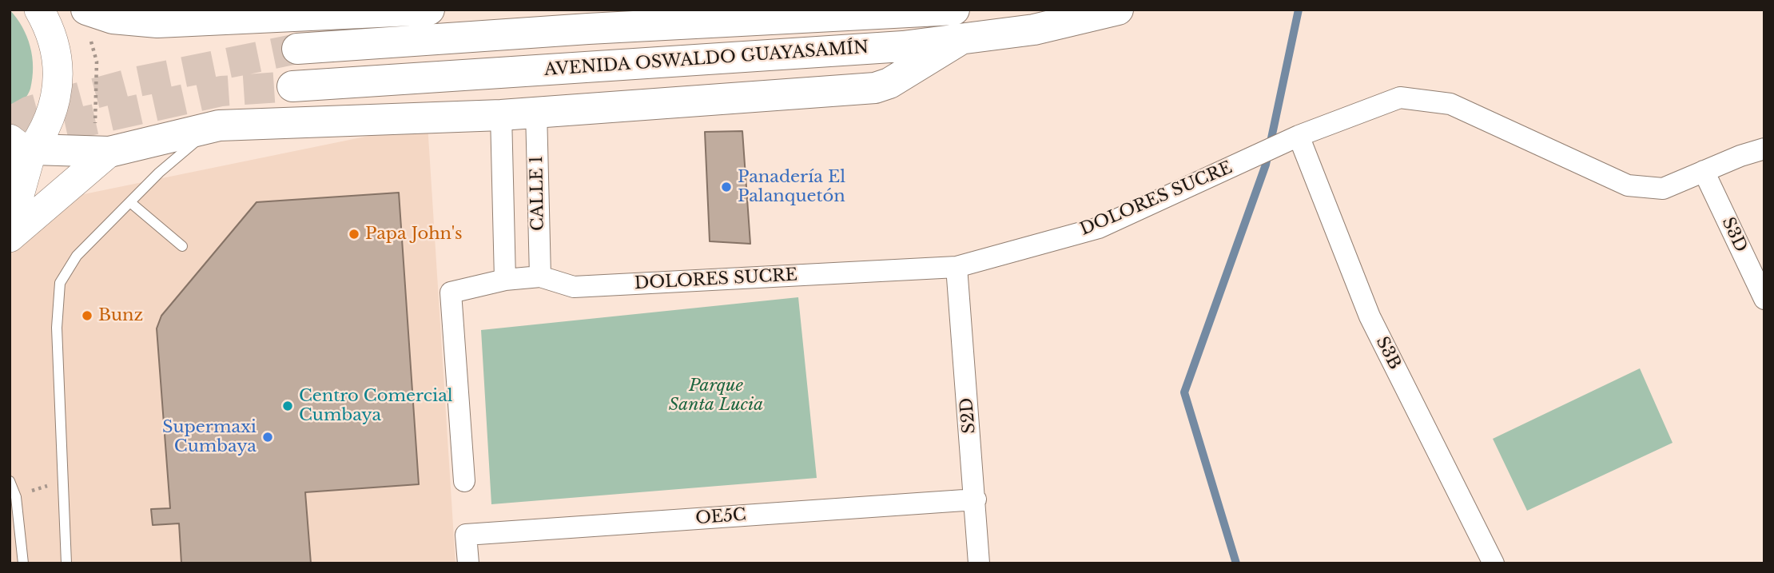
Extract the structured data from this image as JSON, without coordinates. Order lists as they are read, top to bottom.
{
  "streets": {
    "main road": ["AVENIDA OSWALDO GUAYASAMÍN"],
    "street": [
      "CALLE 1",
      "DOLORES SUCRE",
      "S3D",
      "S3B",
      "S2D",
      "OE5C"
    ]
  },
  "crossings": [
    ["CALLE 1", "DOLORES SUCRE"],
    ["DOLORES SUCRE", "S3D"],
    ["DOLORES SUCRE", "S3B"],
    ["DOLORES SUCRE", "S2D"],
    ["S2D", "OE5C"]
  ],
  "parks": ["Parque Santa Lucia"],
  "places": [
    "Panadería El Palanquetón",
    "Papa John's",
    "Bunz",
    "Centro Comercial Cumbaya",
    "Supermaxi Cumbaya"
  ]
}
